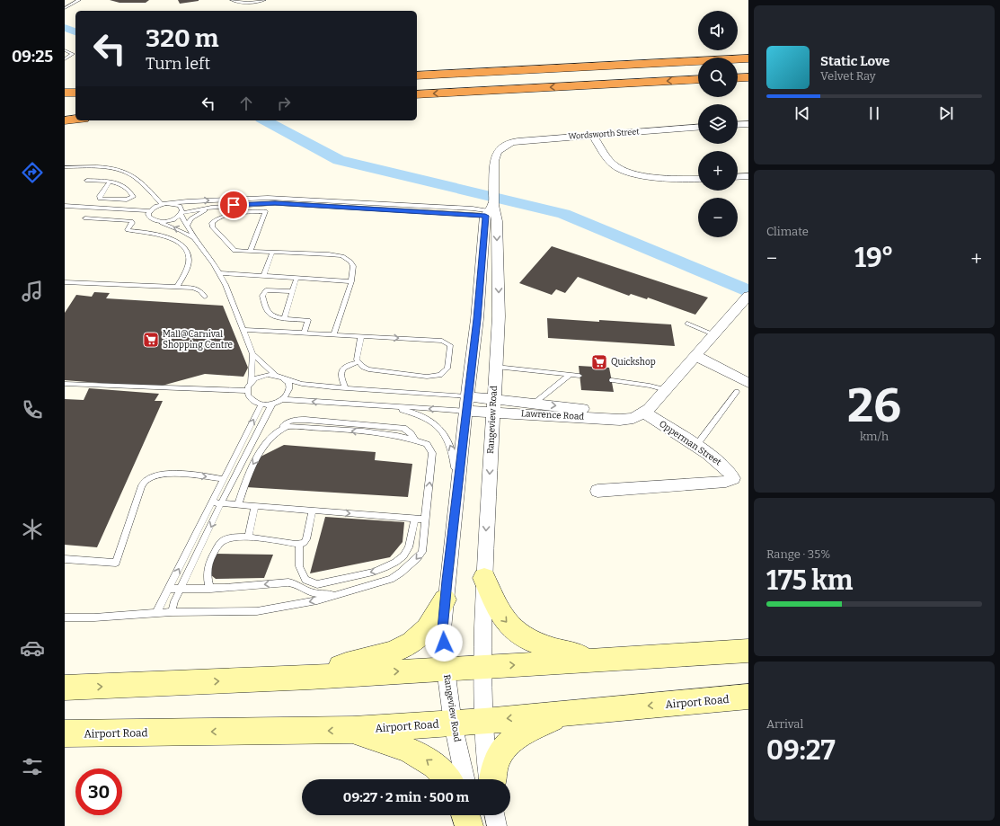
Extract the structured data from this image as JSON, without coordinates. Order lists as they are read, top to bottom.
{
  "streets": {
    "main road": ["Airport Road"],
    "street": [
      "Wordsworth Street",
      "Lawrence Road",
      "Rangeview Road",
      "Opperman Street"
    ]
  },
  "crossings": [
    ["Wordsworth Street", "Rangeview Road"],
    ["Lawrence Road", "Rangeview Road"],
    ["Lawrence Road", "Opperman Street"],
    ["Rangeview Road", "Airport Road"]
  ],
  "places": {
    "supermarket": ["Mall@Carnival Shopping Centre", "Quickshop"]
  },
  "page": {
    "tabs": "09:25",
    "map_buttons": ["+", "−"],
    "turn": ["320 m", "Turn left"],
    "song": ["Static Love", "Velvet Ray"],
    "tile": [
      "Climate",
      ["26", "km/h"],
      ["Range · 35%", "175 km"],
      ["Arrival", "09:27"]
    ],
    "heat": ["−", "19°", "+"],
    "limit": "30",
    "trip": "09:27 · 2 min · 500 m"
  }
}
